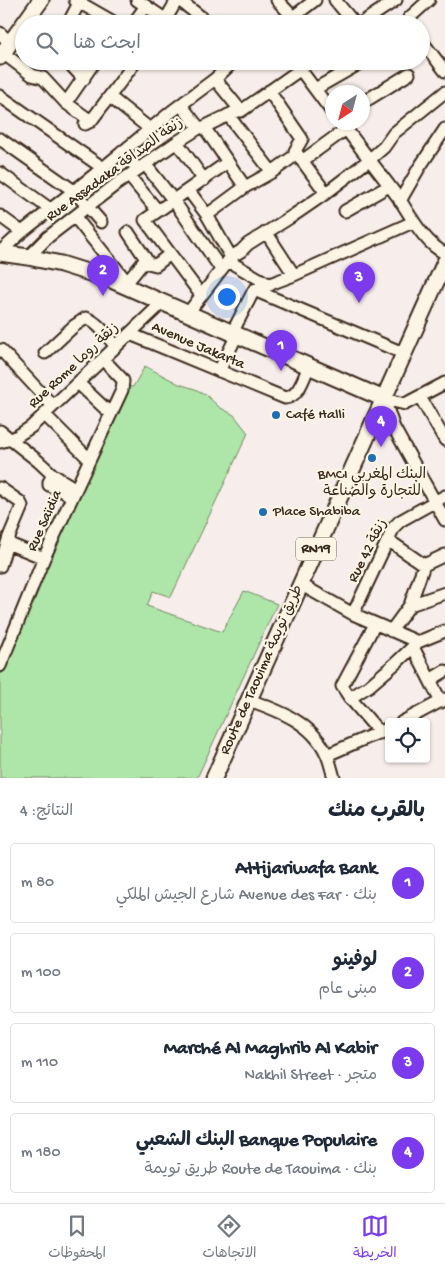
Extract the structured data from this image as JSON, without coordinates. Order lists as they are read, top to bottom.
{
  "streets": {
    "main road": ["RN19", "Route de Taouima طريق تويمة"],
    "street": [
      "Rue Assadaka زنقة الصداقة",
      "Avenue Jakarta",
      "Rue Rome زنقة روما",
      "Rue Saïdia",
      "Rue 42 زنقة"
    ]
  },
  "crossings": [
    ["Avenue Jakarta", "Rue Rome زنقة روما"],
    ["Rue Rome زنقة روما", "Rue Saïdia"]
  ],
  "places": ["Café Halli", "BMCI البنك المغربي للتجارة والصناعة", "Place Shabiba"],
  "north": "bottom left",
  "page": {
    "search": "ابحث هنا",
    "pins": [
      "2",
      "3",
      "1",
      "4"
    ],
    "heading": ["بالقرب منك", "النتائج: 4"],
    "list": [
      {
        "mark": "1",
        "name": "Attijariwafa Bank",
        "note": "بنك · Avenue des Far شارع الجيش الملكي",
        "value": "80 m"
      },
      {
        "mark": "2",
        "name": "لوفينو",
        "note": "مبنى عام",
        "value": "100 m"
      },
      {
        "mark": "3",
        "name": "Marché Al Maghrib Al Kabir",
        "note": "متجر · Nakhil Street",
        "value": "110 m"
      },
      {
        "mark": "4",
        "name": "Banque Populaire البنك الشعبي",
        "note": "بنك · Route de Taouima طريق تويمة",
        "value": "180 m"
      }
    ],
    "nav": ["الخريطة", "الاتجاهات", "المحفوظات"]
  }
}
